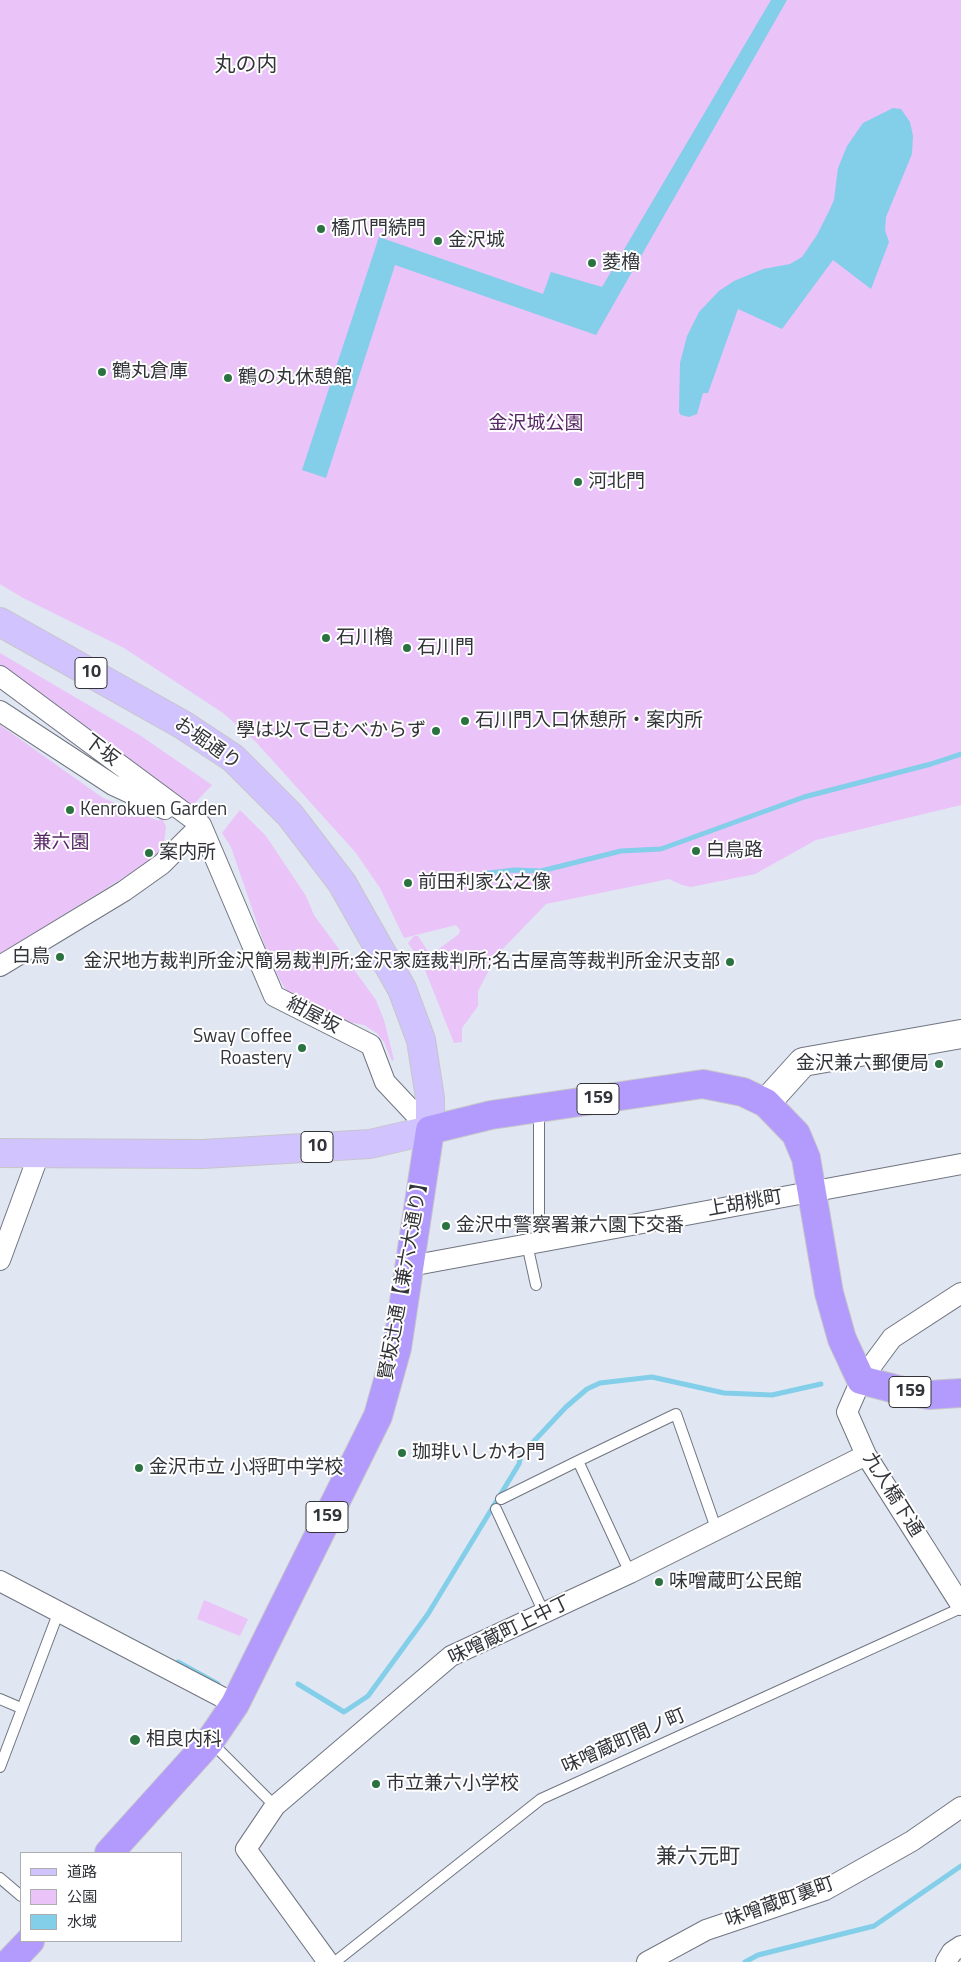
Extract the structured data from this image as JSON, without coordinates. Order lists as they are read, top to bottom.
{
  "streets": {
    "highway": ["159", "賢坂辻通【兼六大通り】"],
    "main road": ["10", "お堀通り"],
    "street": [
      "下坂",
      "紺屋坂",
      "上胡桃町",
      "九人橋下通",
      "味噌蔵町上中丁",
      "味噌蔵町裏町"
    ],
    "lane": ["味噌蔵町間ノ町"]
  },
  "crossings": [
    ["10", "お堀通り"],
    ["10", "紺屋坂"],
    ["10", "159"],
    ["10", "賢坂辻通【兼六大通り】"],
    ["お堀通り", "紺屋坂"],
    ["お堀通り", "159"],
    ["お堀通り", "賢坂辻通【兼六大通り】"],
    ["下坂", "紺屋坂"],
    ["紺屋坂", "159"],
    ["紺屋坂", "賢坂辻通【兼六大通り】"],
    ["159", "上胡桃町"],
    ["159", "賢坂辻通【兼六大通り】"],
    ["159", "九人橋下通"],
    ["上胡桃町", "賢坂辻通【兼六大通り】"],
    ["九人橋下通", "味噌蔵町上中丁"],
    ["九人橋下通", "味噌蔵町間ノ町"]
  ],
  "districts": ["丸の内", "兼六元町"],
  "parks": ["金沢城公園", "兼六園"],
  "places": [
    "橋爪門続門",
    "金沢城",
    "菱櫓",
    "鶴丸倉庫",
    "鶴の丸休憩館",
    "河北門",
    "石川櫓",
    "石川門",
    "石川門入口休憩所・案内所",
    "學は以て已むべからず",
    "Kenrokuen Garden",
    "白鳥路",
    "案内所",
    "前田利家公之像",
    "白鳥",
    "金沢地方裁判所金沢簡易裁判所;金沢家庭裁判所;名古屋高等裁判所金沢支部",
    "Sway Coffee Roastery",
    "金沢兼六郵便局",
    "金沢中警察署兼六園下交番",
    "珈琲いしかわ門",
    "金沢市立 小将町中学校",
    "味噌蔵町公民館",
    "相良内科",
    "市立兼六小学校"
  ],
  "legend": ["道路", "公園", "水域"]
}
